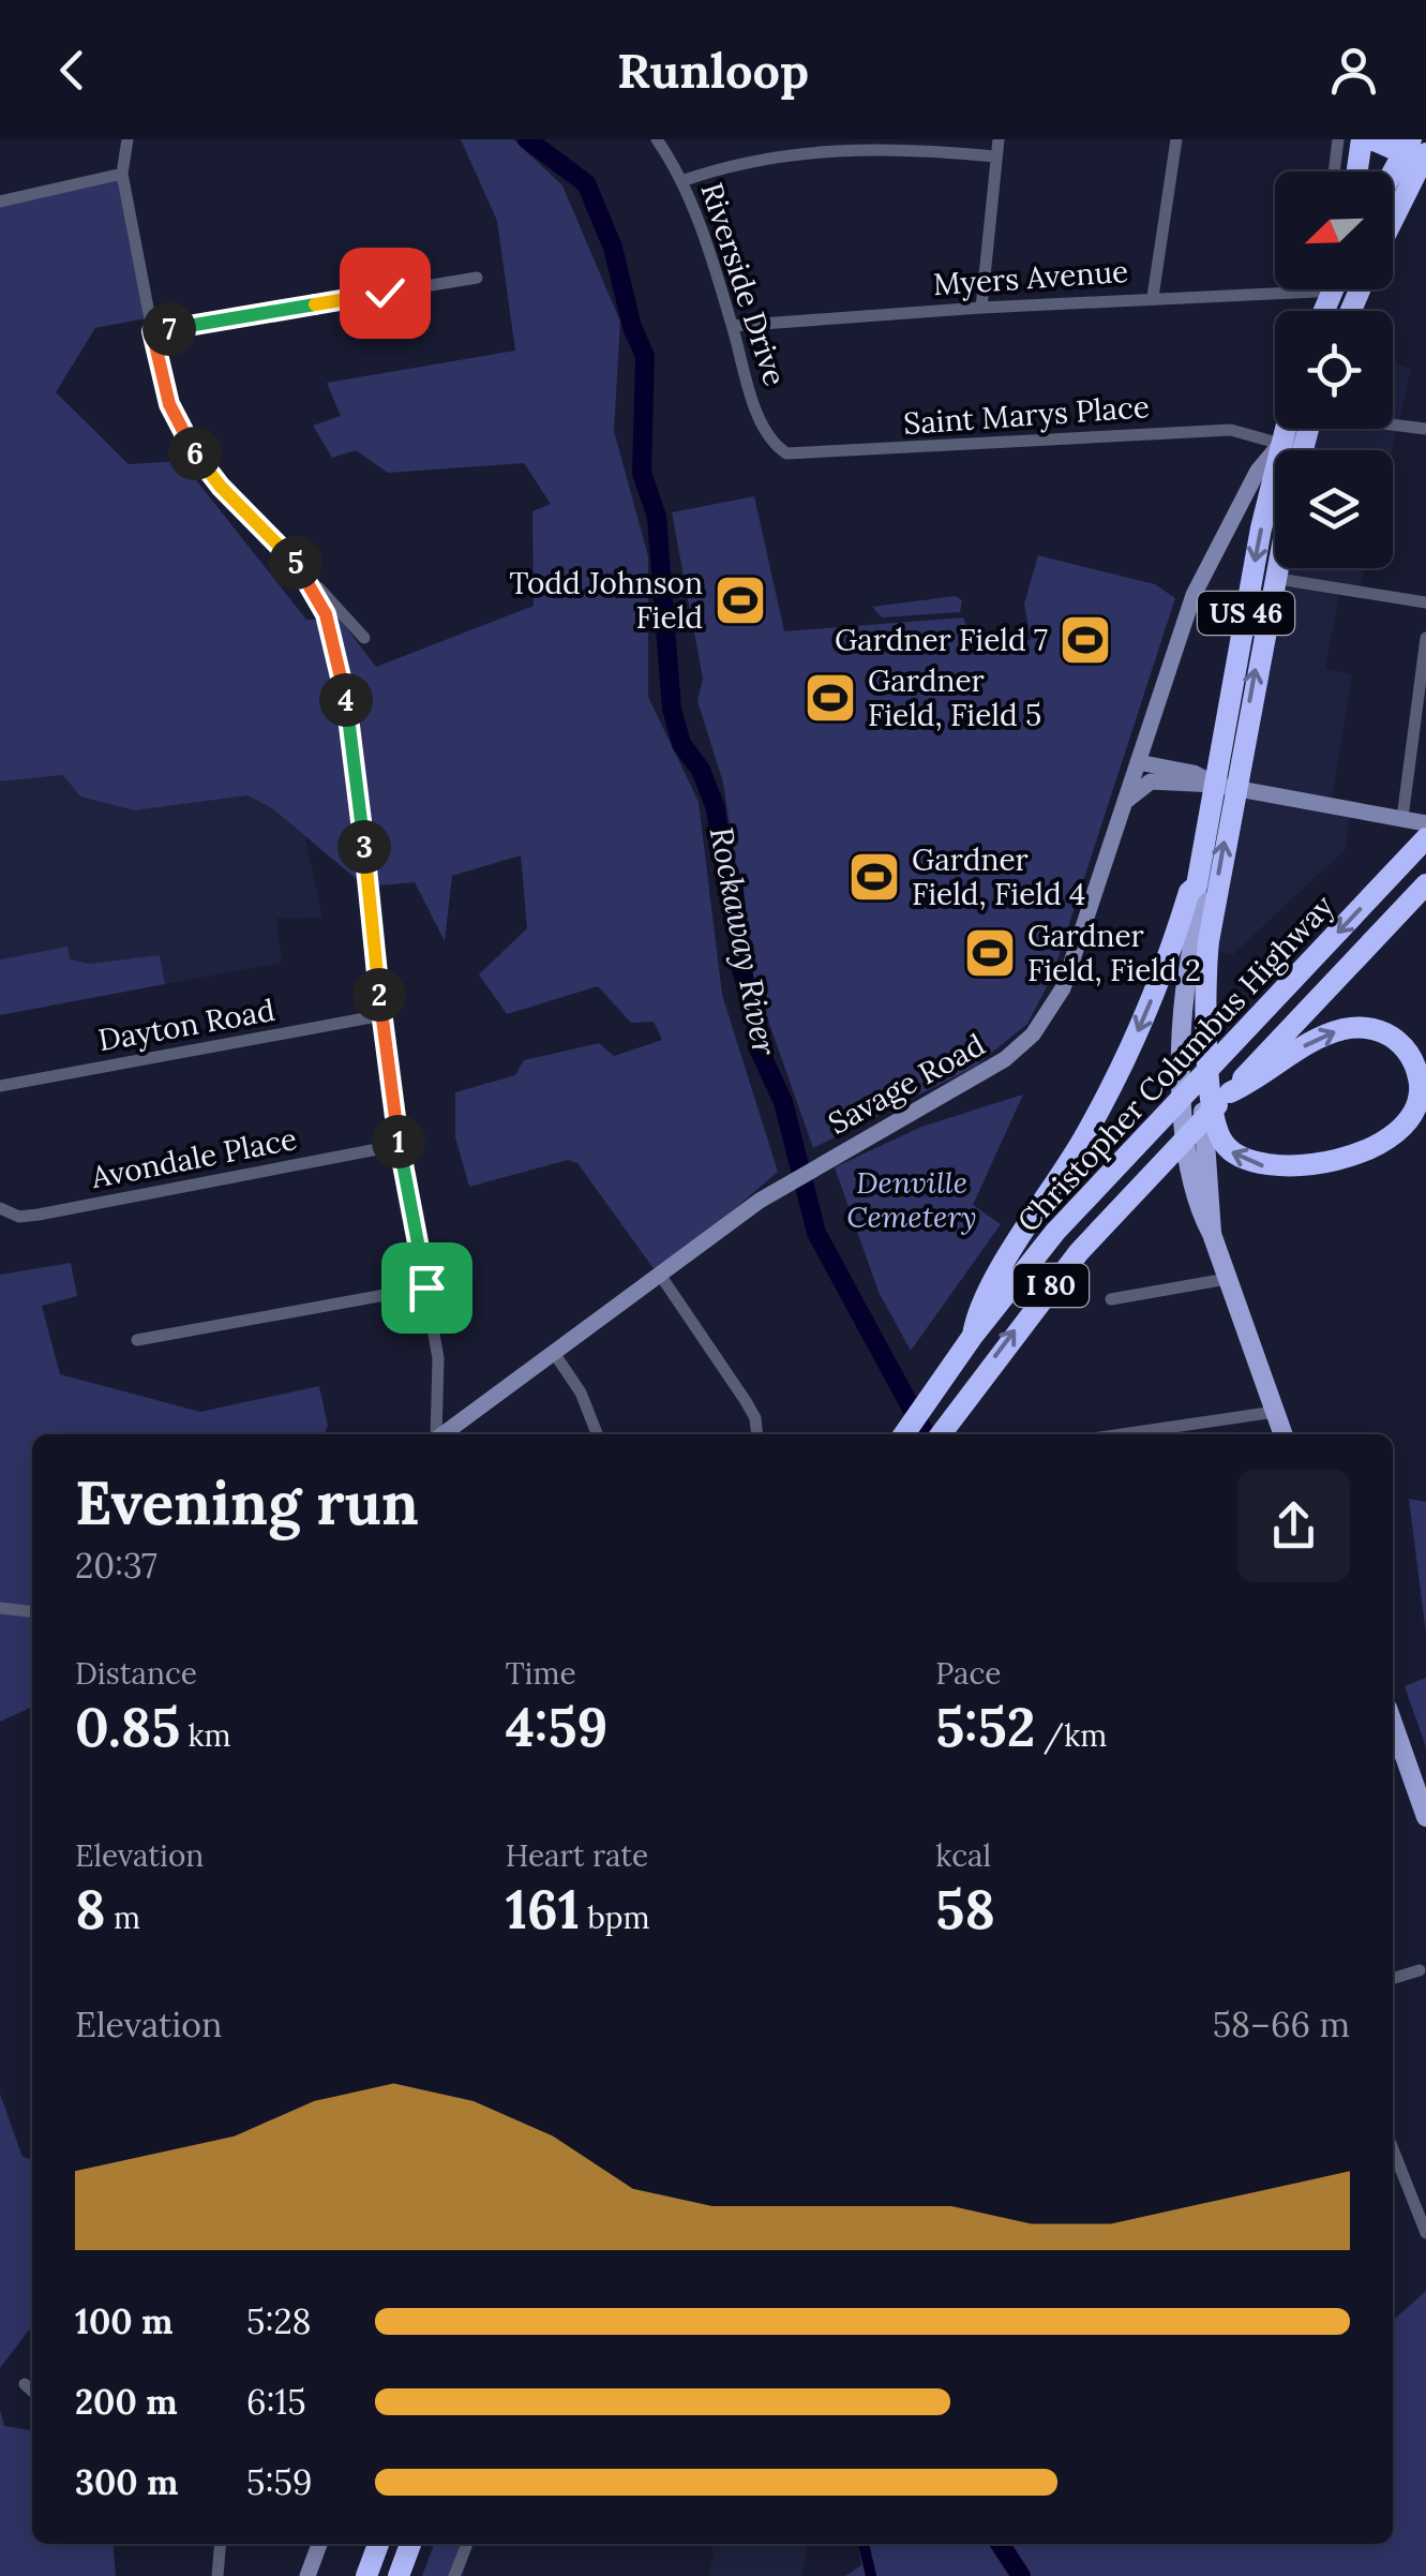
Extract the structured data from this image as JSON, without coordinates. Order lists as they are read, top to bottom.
{
  "streets": {
    "highway": ["US 46", "Christopher Columbus Highway", "I 80"],
    "street": [
      "Myers Avenue",
      "Riverside Drive",
      "Saint Marys Place",
      "Dayton Road",
      "Savage Road",
      "Avondale Place"
    ]
  },
  "crossings": [
    ["Myers Avenue", "Riverside Drive"],
    ["Riverside Drive", "Saint Marys Place"],
    ["Saint Marys Place", "US 46"],
    ["Saint Marys Place", "Savage Road"],
    ["US 46", "Savage Road"]
  ],
  "water": ["Rockaway River"],
  "parks": ["Denville Cemetery"],
  "places": {
    "sports": [
      "Todd Johnson Field",
      "Gardner Field 7",
      "Gardner Field, Field 5",
      "Gardner Field, Field 4",
      "Gardner Field, Field 2"
    ]
  },
  "north": "bottom left",
  "page": {
    "header": "Runloop",
    "pins": [
      "7",
      "6",
      "5",
      "4",
      "3",
      "2",
      "1"
    ],
    "heading": ["Evening run", "20:37"],
    "stats": [
      ["Distance", "0.85 km"],
      ["Time", "4:59"],
      ["Pace", "5:52 /km"],
      ["Elevation", "8 m"],
      ["Heart rate", "161 bpm"],
      ["kcal", "58"]
    ],
    "chart": ["Elevation", "58–66 m"],
    "list": [
      {
        "name": "100 m",
        "note": "5:28"
      },
      {
        "name": "200 m",
        "note": "6:15"
      },
      {
        "name": "300 m",
        "note": "5:59"
      }
    ]
  }
}
